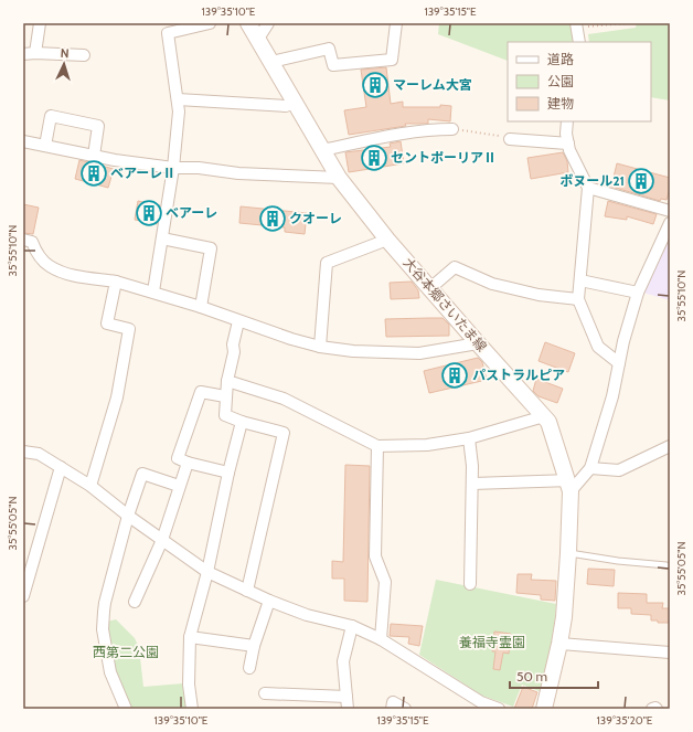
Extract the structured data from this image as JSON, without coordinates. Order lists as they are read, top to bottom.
{
  "streets": {
    "main road": ["大谷本郷さいたま線"]
  },
  "parks": ["養福寺霊園", "西第二公園"],
  "places": {
    "building": [
      "マーレム大宮",
      "セントポーリアⅡ",
      "ベアーレⅡ",
      "ボヌール21",
      "ベアーレ",
      "クオーレ",
      "パストラルピア"
    ]
  },
  "legend": ["道路", "公園", "建物"],
  "scale_bar": "50 m",
  "north": "top",
  "coordinates": [
    "139°35'10\"E",
    "139°35'15\"E",
    "35°55'10\"N",
    "35°55'05\"N",
    "139°35'20\"E"
  ]
}
